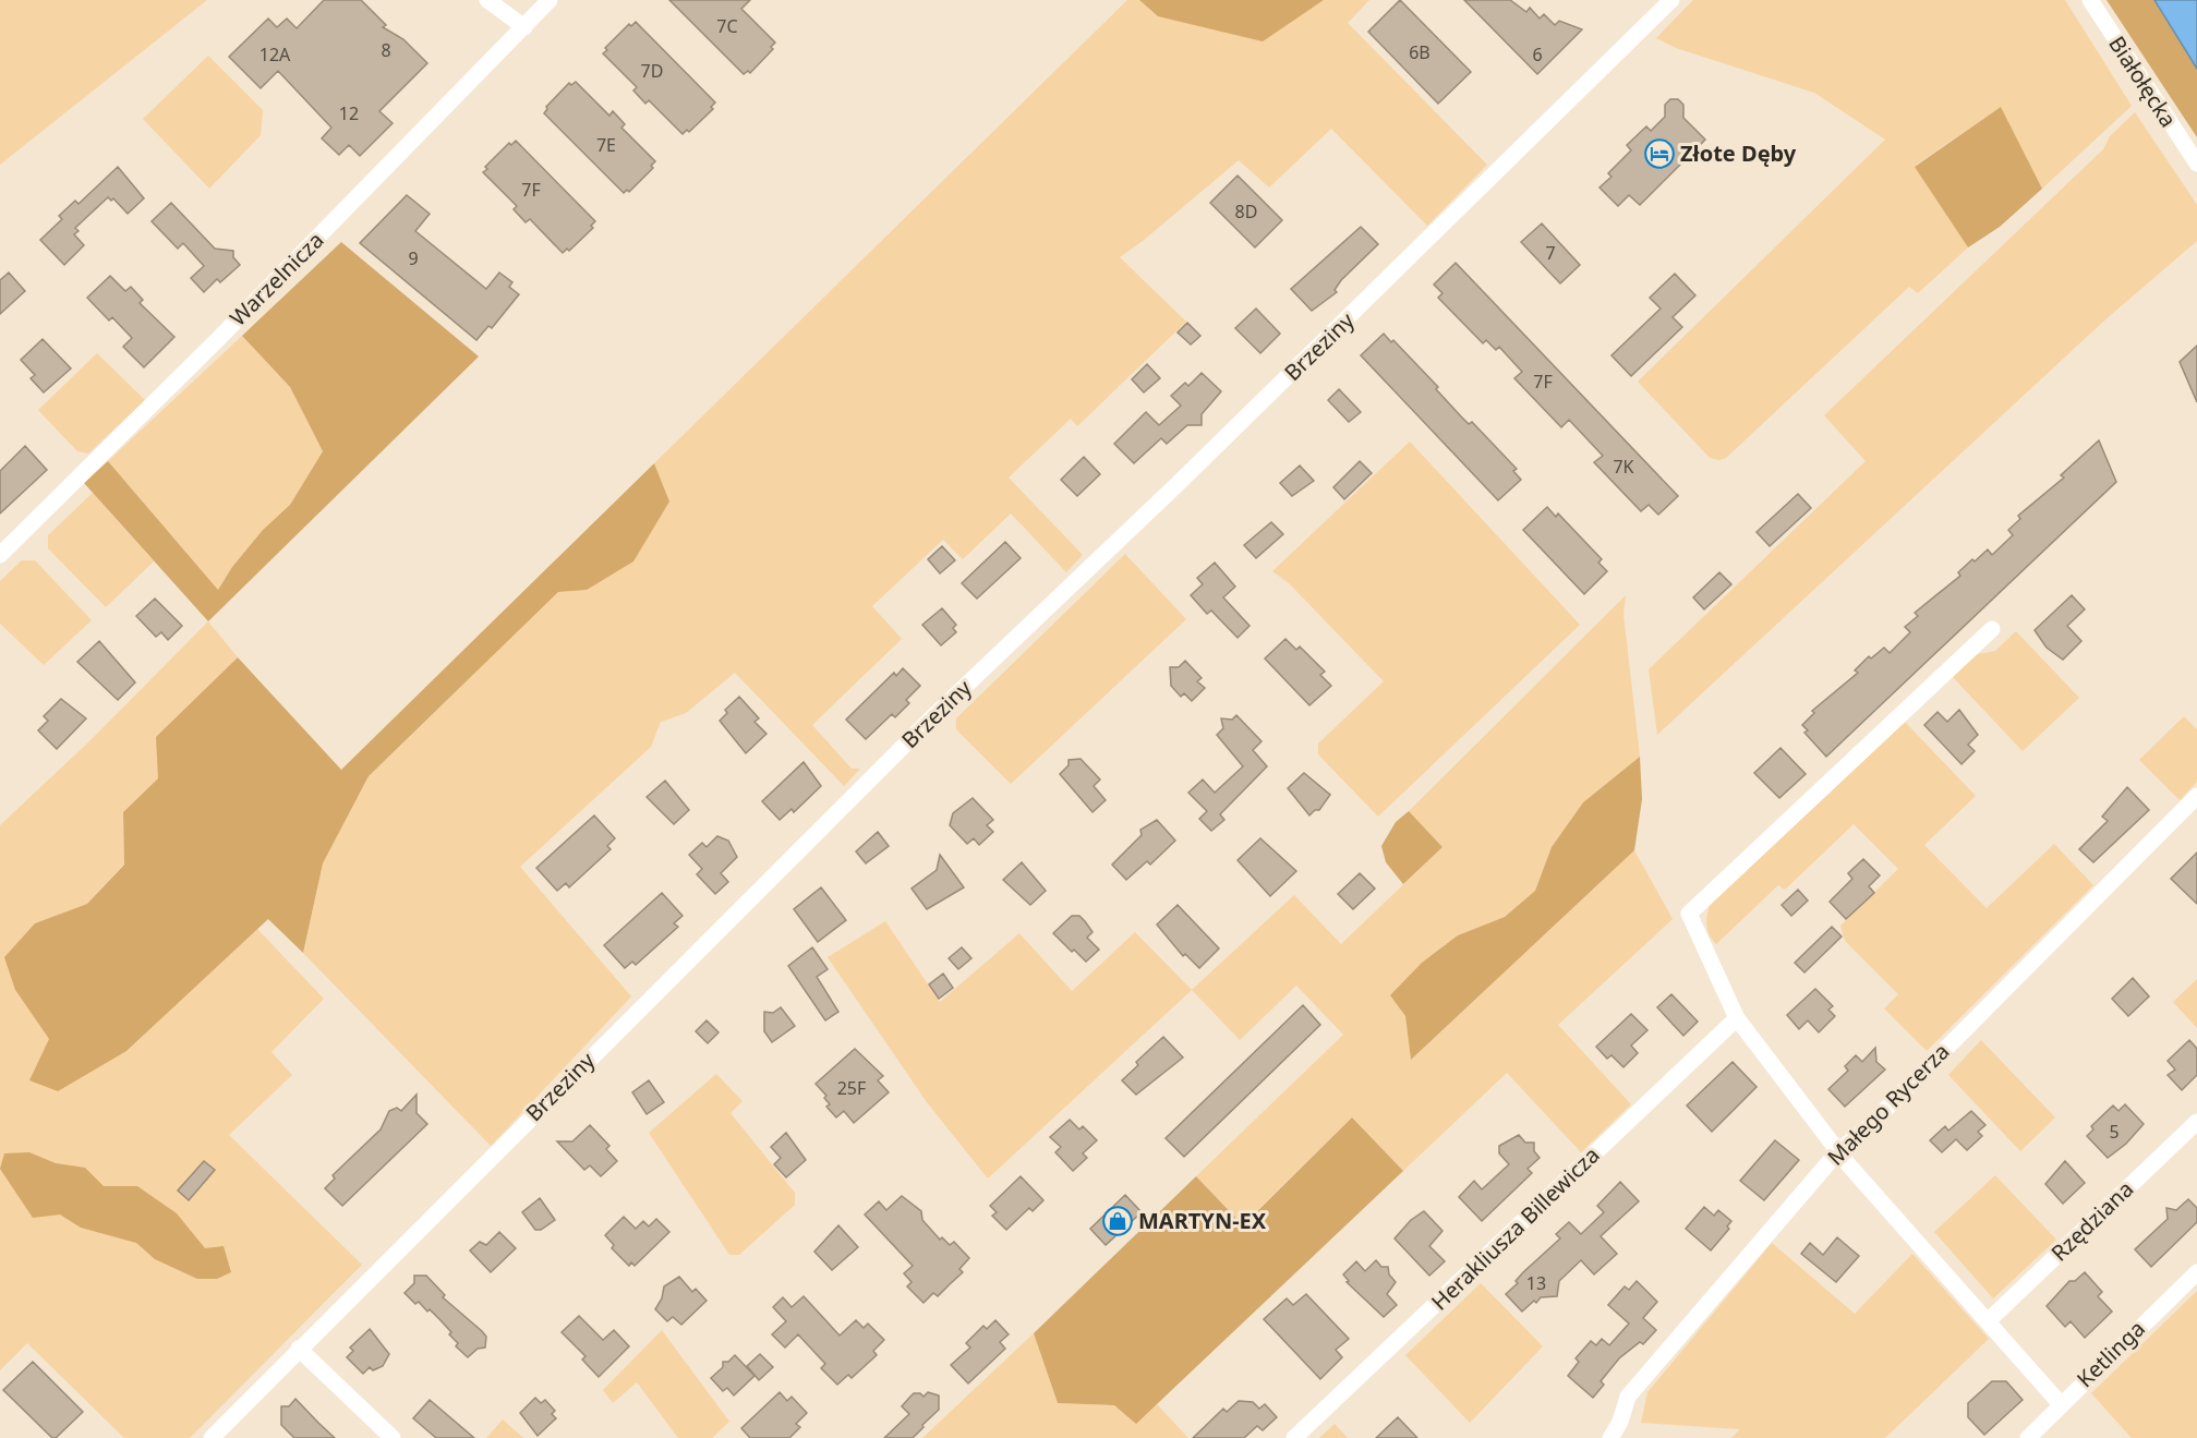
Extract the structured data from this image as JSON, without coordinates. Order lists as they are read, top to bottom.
{
  "streets": {
    "street": [
      "Białołęcka",
      "Warzelnicza",
      "Brzeziny",
      "Małego Rycerza",
      "Rzędziana",
      "Herakliusza Billewicza",
      "Ketlinga"
    ]
  },
  "places": {
    "hotel": ["Złote Dęby"],
    "shop": ["MARTYN-EX"]
  },
  "house_numbers": [
    "7C",
    "8",
    "6B",
    "12A",
    "6",
    "7D",
    "12",
    "7E",
    "7F",
    "8D",
    "7",
    "9",
    "7F",
    "7K",
    "25F",
    "5",
    "13"
  ]
}
